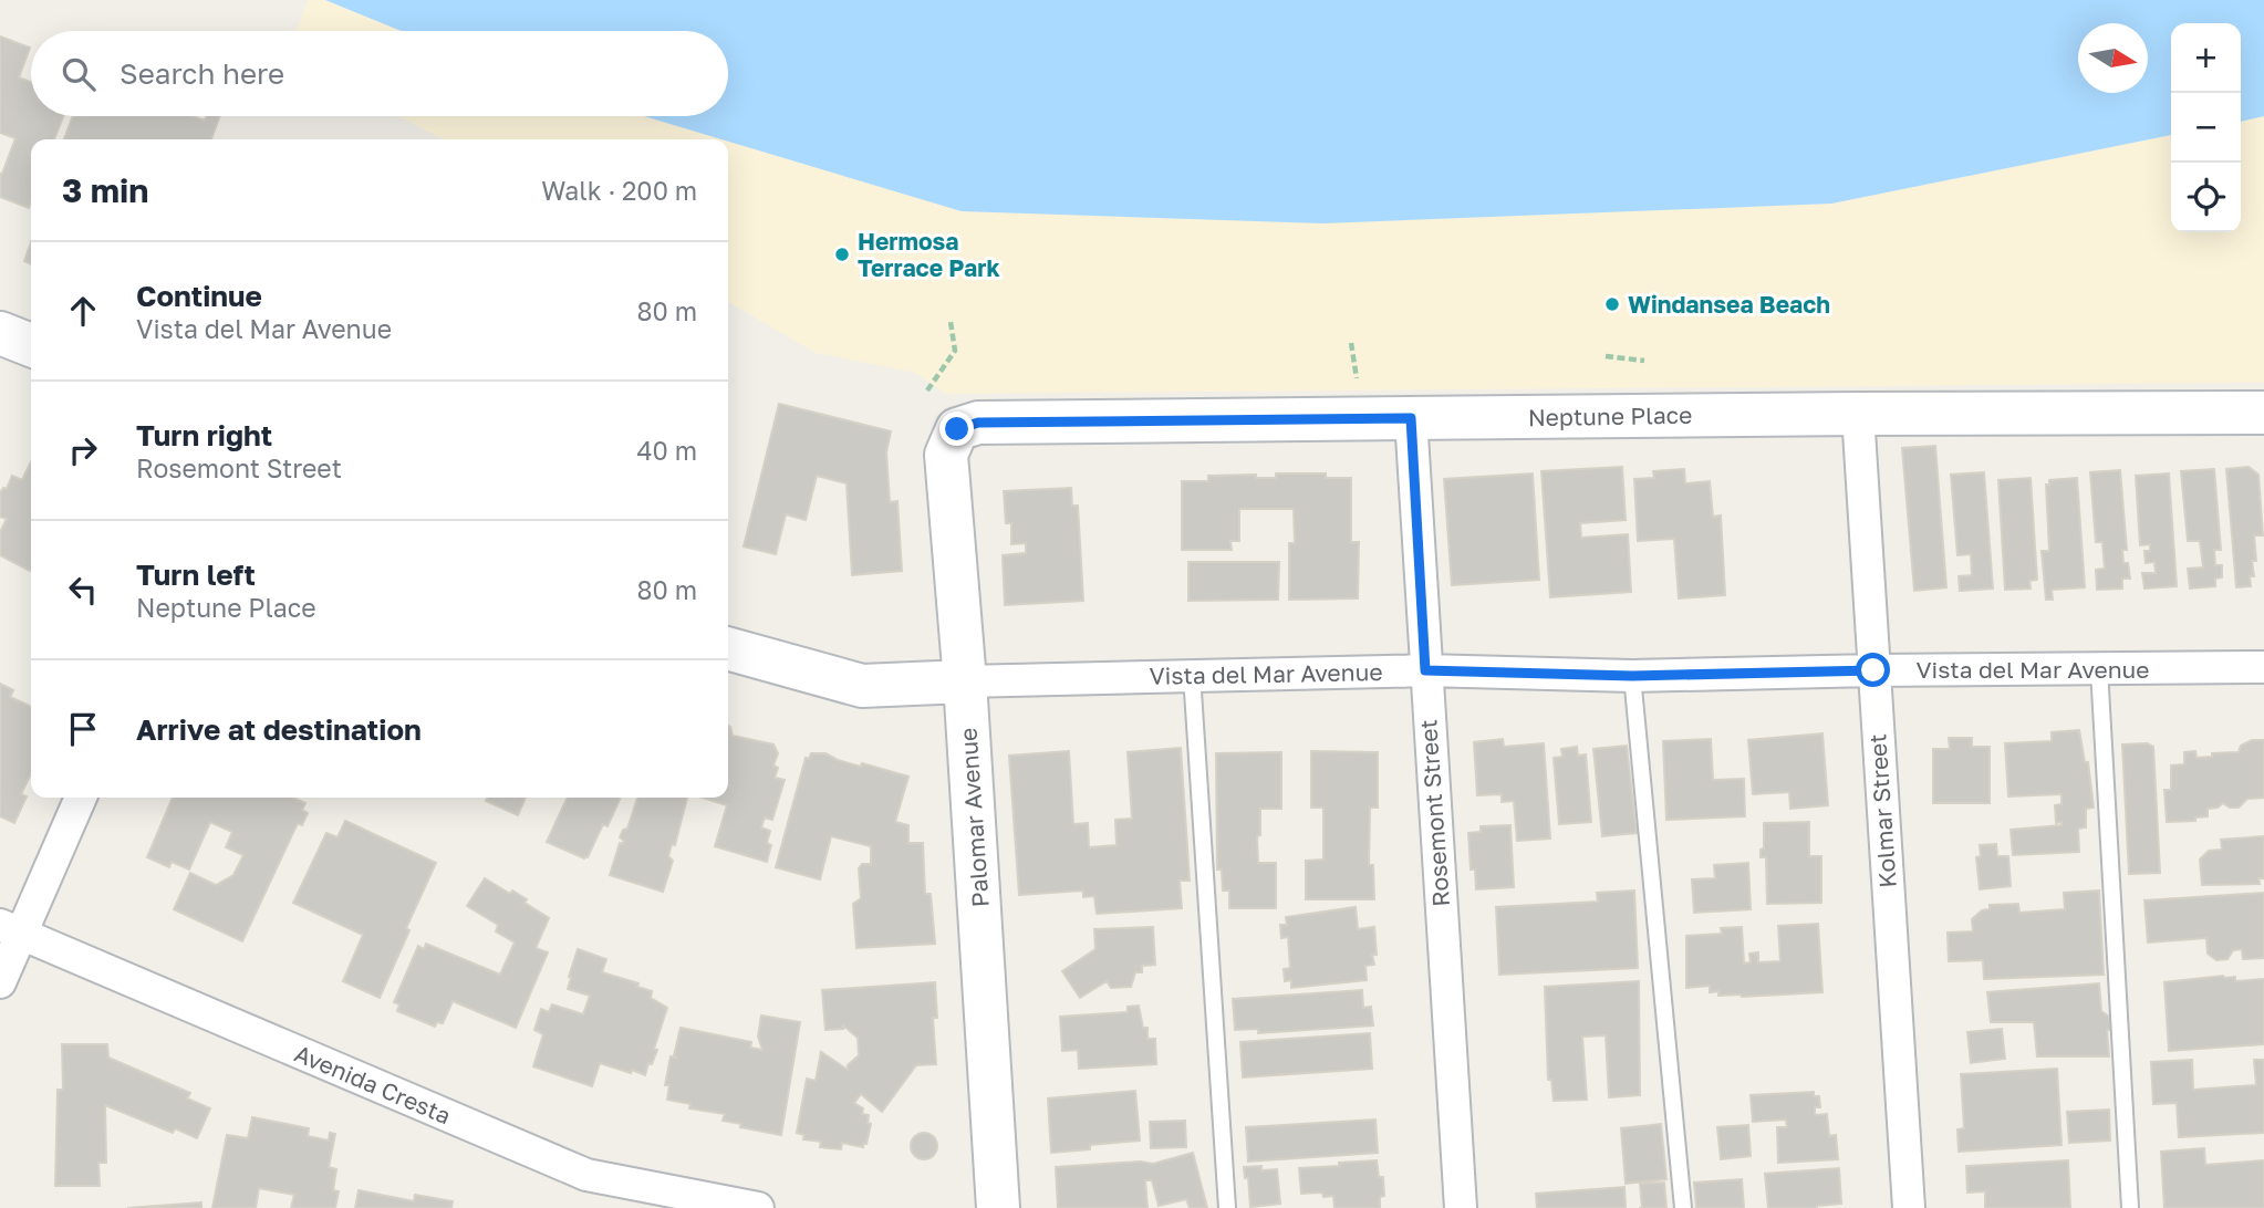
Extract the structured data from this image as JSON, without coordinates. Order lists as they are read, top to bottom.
{
  "streets": {
    "street": [
      "Neptune Place",
      "Vista del Mar Avenue",
      "Kolmar Street",
      "Rosemont Street",
      "Palomar Avenue",
      "Avenida Cresta"
    ]
  },
  "crossings": [
    ["Neptune Place", "Kolmar Street"],
    ["Neptune Place", "Rosemont Street"],
    ["Neptune Place", "Palomar Avenue"],
    ["Vista del Mar Avenue", "Kolmar Street"],
    ["Vista del Mar Avenue", "Rosemont Street"],
    ["Vista del Mar Avenue", "Palomar Avenue"]
  ],
  "places": ["Hermosa Terrace Park", "Windansea Beach"],
  "north": "right",
  "page": {
    "map_buttons": ["+", "−"],
    "search": "Search here",
    "heading": ["3 min", "Walk · 200 m"],
    "list": [
      ["Continue", "Vista del Mar Avenue", "80 m"],
      ["Turn right", "Rosemont Street", "40 m"],
      ["Turn left", "Neptune Place", "80 m"],
      "Arrive at destination"
    ]
  }
}
